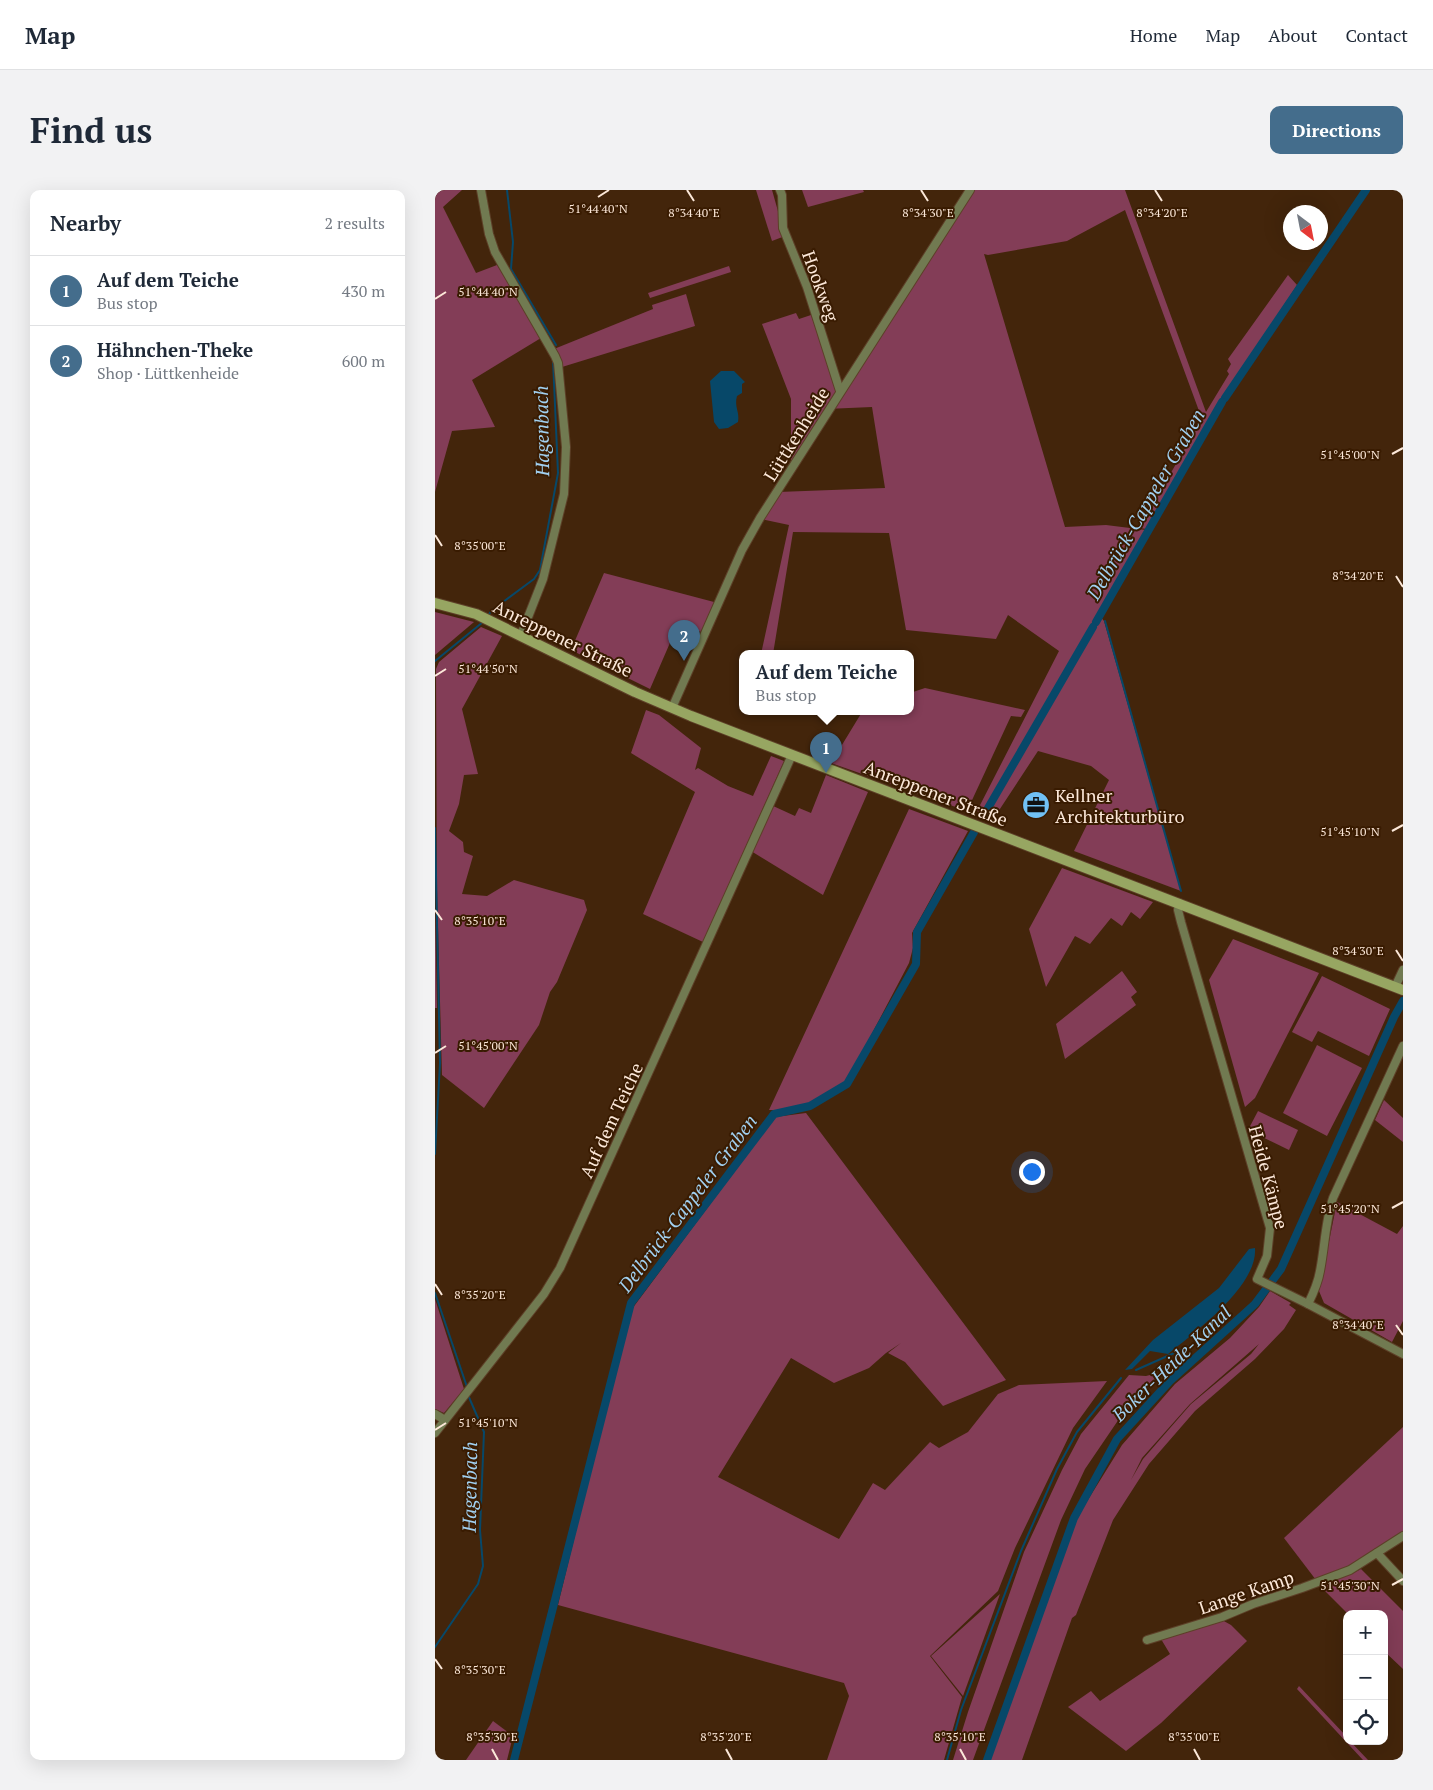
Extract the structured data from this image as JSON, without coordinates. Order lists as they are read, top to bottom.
{
  "streets": {
    "street": [
      "Hookweg",
      "Lüttkenheide",
      "Anreppener Straße",
      "Auf dem Teiche",
      "Heide Kämpe",
      "Lange Kamp"
    ]
  },
  "crossings": [
    ["Hookweg", "Lüttkenheide"],
    ["Lüttkenheide", "Anreppener Straße"],
    ["Anreppener Straße", "Auf dem Teiche"],
    ["Anreppener Straße", "Heide Kämpe"]
  ],
  "water": ["Hagenbach", "Delbrück-Cappeler Graben", "Boker-Heide-Kanal"],
  "places": {
    "office": ["Kellner Architekturbüro"]
  },
  "north": "bottom right",
  "page": {
    "header": "Map",
    "nav": [
      "Home",
      "Map",
      "About",
      "Contact"
    ],
    "buttons": "Directions",
    "title": "Find us",
    "heading": ["Nearby", "2 results"],
    "list": [
      {
        "mark": "1",
        "name": "Auf dem Teiche",
        "note": "Bus stop",
        "value": "430 m"
      },
      {
        "mark": "2",
        "name": "Hähnchen-Theke",
        "note": "Shop · Lüttkenheide",
        "value": "600 m"
      }
    ],
    "pins": ["2", "1"],
    "popup": ["Auf dem Teiche", "Bus stop"],
    "map_buttons": ["+", "−"]
  },
  "coordinates": [
    "51°44'40\"N",
    "8°34'40\"E",
    "8°34'30\"E",
    "8°34'20\"E",
    "51°45'00\"N",
    "8°35'00\"E",
    "51°44'50\"N",
    "51°45'10\"N",
    "8°35'10\"E",
    "51°45'20\"N",
    "8°35'20\"E",
    "51°45'30\"N",
    "8°35'30\"E"
  ]
}
